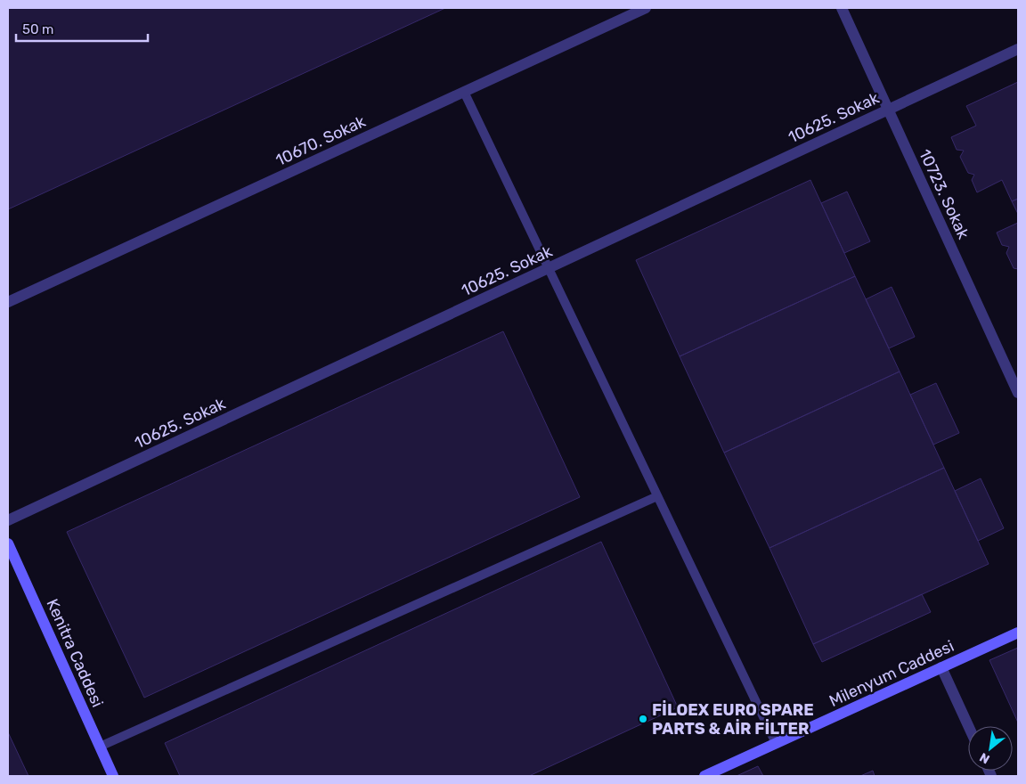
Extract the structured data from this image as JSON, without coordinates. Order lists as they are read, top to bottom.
{
  "streets": {
    "street": [
      "10625. Sokak",
      "10670. Sokak",
      "10723. Sokak",
      "Kenitra Caddesi",
      "Milenyum Caddesi"
    ]
  },
  "crossings": [
    ["10625. Sokak", "10723. Sokak"]
  ],
  "places": ["FİLOEX EURO SPARE PARTS & AİR FİLTER"],
  "scale_bar": "50 m",
  "north": "bottom left"
}
